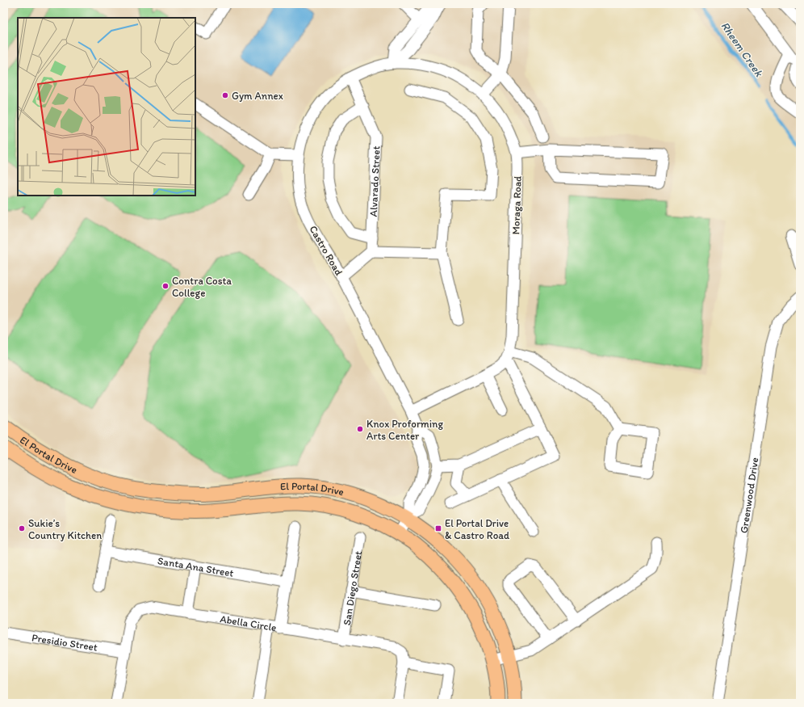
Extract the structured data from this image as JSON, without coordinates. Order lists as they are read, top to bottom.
{
  "streets": {
    "main road": ["El Portal Drive"],
    "street": [
      "Alvarado Street",
      "Moraga Road",
      "Castro Road",
      "Greenwood Drive",
      "Santa Ana Street",
      "San Diego Street",
      "Abella Circle",
      "Presidio Street"
    ]
  },
  "crossings": [
    ["Alvarado Street", "Moraga Road"],
    ["Alvarado Street", "Castro Road"],
    ["Moraga Road", "Castro Road"],
    ["Castro Road", "El Portal Drive"],
    ["San Diego Street", "Abella Circle"],
    ["Abella Circle", "Presidio Street"]
  ],
  "water": ["Rheem Creek"],
  "places": {
    "other": [
      "Gym Annex",
      "Contra Costa College",
      "Knox Proforming Arts Center",
      "Sukie’s Country Kitchen"
    ],
    "transit": ["El Portal Drive & Castro Road"]
  }
}
